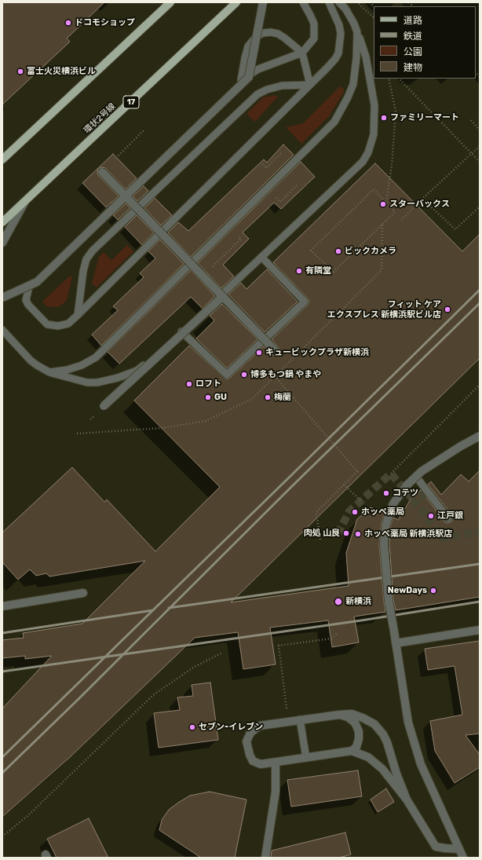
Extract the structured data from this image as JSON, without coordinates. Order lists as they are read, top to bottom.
{
  "streets": {
    "main road": ["17", "環状2号線"]
  },
  "places": [
    "ドコモショップ",
    "富士火災横浜ビル",
    "ファミリーマート",
    "スターバックス",
    "ビックカメラ",
    "有隣堂",
    "フィット ケア エクスプレス 新横浜駅ビル店",
    "キュービックプラザ新横浜",
    "博多もつ鍋 やまや",
    "ロフト",
    "GU",
    "梅蘭",
    "コテツ",
    "ホッペ薬局",
    "江戸銀",
    "肉処 山良",
    "ホッペ薬局 新横浜駅店",
    "NewDays",
    "新横浜",
    "セブン-イレブン"
  ],
  "legend": [
    "道路",
    "鉄道",
    "公園",
    "建物"
  ]
}
